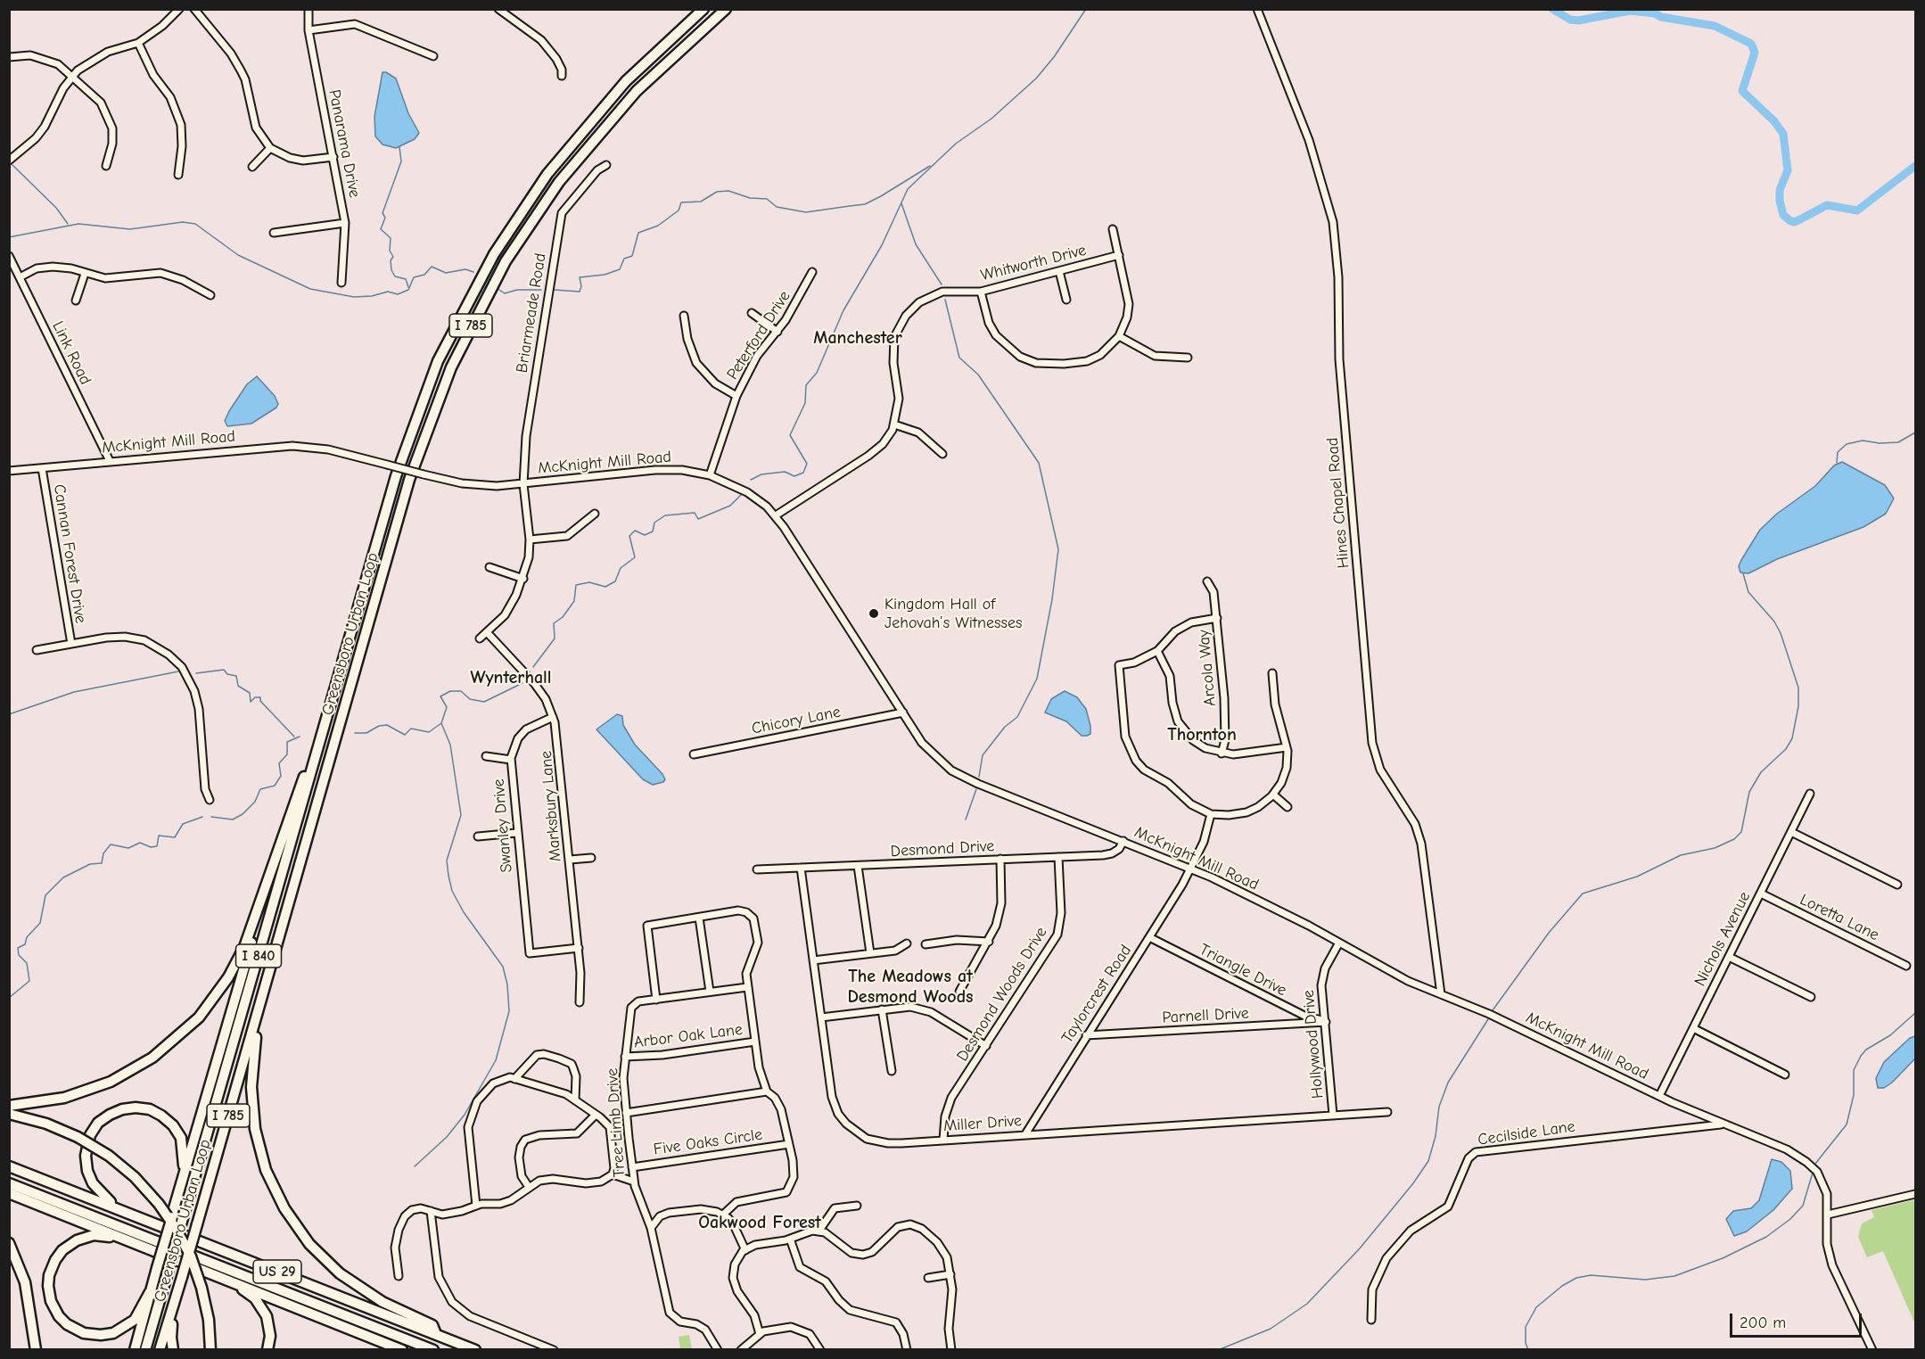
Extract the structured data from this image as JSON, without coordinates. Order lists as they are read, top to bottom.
{
  "streets": {
    "highway": [
      "I 785",
      "Greensboro Urban Loop",
      "I 840",
      "US 29"
    ],
    "street": [
      "Panarama Drive",
      "Whitworth Drive",
      "Briarmeade Road",
      "Peterford Drive",
      "Link Road",
      "McKnight Mill Road",
      "Hines Chapel Road",
      "Cannan Forest Drive",
      "Arcola Way",
      "Chicory Lane",
      "Marksbury Lane",
      "Swanley Drive",
      "Desmond Drive",
      "Loretta Lane",
      "Nichols Avenue",
      "Triangle Drive",
      "Desmond Woods Drive",
      "Taylorcrest Road",
      "Parnell Drive",
      "Arbor Oak Lane",
      "Hollywood Drive",
      "Tree Limb Drive",
      "Miller Drive",
      "Cecilside Lane",
      "Five Oaks Circle"
    ]
  },
  "crossings": [
    ["Whitworth Drive", "McKnight Mill Road"],
    ["Briarmeade Road", "McKnight Mill Road"],
    ["Briarmeade Road", "Marksbury Lane"],
    ["Peterford Drive", "McKnight Mill Road"],
    ["Link Road", "McKnight Mill Road"],
    ["McKnight Mill Road", "Hines Chapel Road"],
    ["McKnight Mill Road", "Cannan Forest Drive"],
    ["McKnight Mill Road", "Chicory Lane"],
    ["McKnight Mill Road", "Desmond Drive"],
    ["McKnight Mill Road", "Nichols Avenue"],
    ["McKnight Mill Road", "Taylorcrest Road"],
    ["McKnight Mill Road", "Hollywood Drive"],
    ["McKnight Mill Road", "Cecilside Lane"],
    ["Marksbury Lane", "Swanley Drive"],
    ["Desmond Drive", "Desmond Woods Drive"],
    ["Desmond Drive", "Miller Drive"],
    ["Loretta Lane", "Nichols Avenue"],
    ["Triangle Drive", "Taylorcrest Road"],
    ["Triangle Drive", "Parnell Drive"],
    ["Triangle Drive", "Hollywood Drive"],
    ["Desmond Woods Drive", "Miller Drive"],
    ["Taylorcrest Road", "Parnell Drive"],
    ["Taylorcrest Road", "Miller Drive"],
    ["Parnell Drive", "Hollywood Drive"],
    ["Arbor Oak Lane", "Tree Limb Drive"],
    ["Hollywood Drive", "Miller Drive"],
    ["Tree Limb Drive", "Five Oaks Circle"]
  ],
  "districts": [
    "Manchester",
    "Wynterhall",
    "Thornton",
    "The Meadows at Desmond Woods",
    "Oakwood Forest"
  ],
  "places": ["Kingdom Hall of Jehovah’s Witnesses"],
  "scale_bar": "200 m"
}
